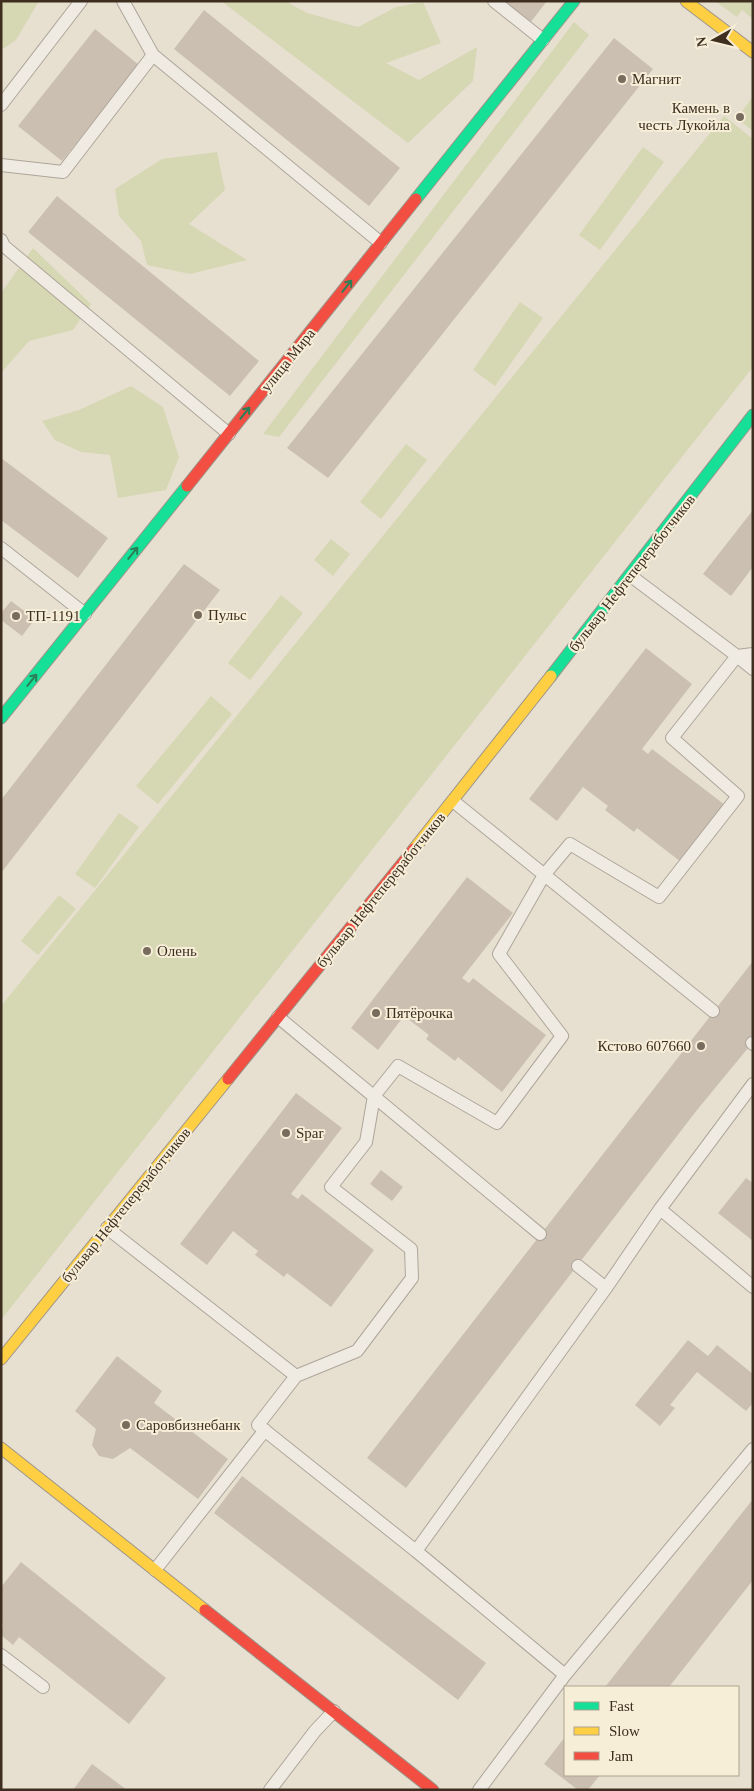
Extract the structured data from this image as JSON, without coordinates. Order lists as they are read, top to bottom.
{
  "streets": {
    "street": ["улица Мира", "бульвар Нефтепереработчиков"]
  },
  "one_way": ["улица Мира"],
  "places": [
    "Магнит",
    "Камень в честь Лукойла",
    "Пульс",
    "ТП-1191",
    "Олень",
    "Пятёрочка",
    "Кстово 607660",
    "Spar",
    "Саровбизнебанк"
  ],
  "legend": ["Fast", "Slow", "Jam"],
  "north": "left"
}
